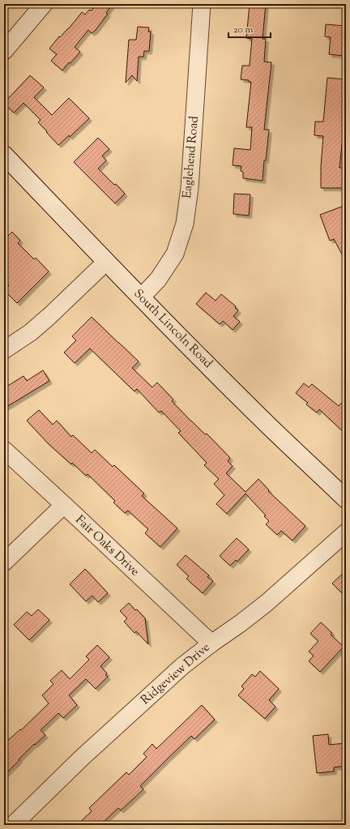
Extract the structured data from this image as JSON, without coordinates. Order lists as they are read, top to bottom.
{
  "streets": {
    "street": [
      "Eaglehead Road",
      "South Lincoln Road",
      "Fair Oaks Drive",
      "Ridgeview Drive"
    ]
  },
  "crossings": [
    ["Eaglehead Road", "South Lincoln Road"],
    ["Fair Oaks Drive", "Ridgeview Drive"]
  ],
  "scale_bar": "20 m"
}
